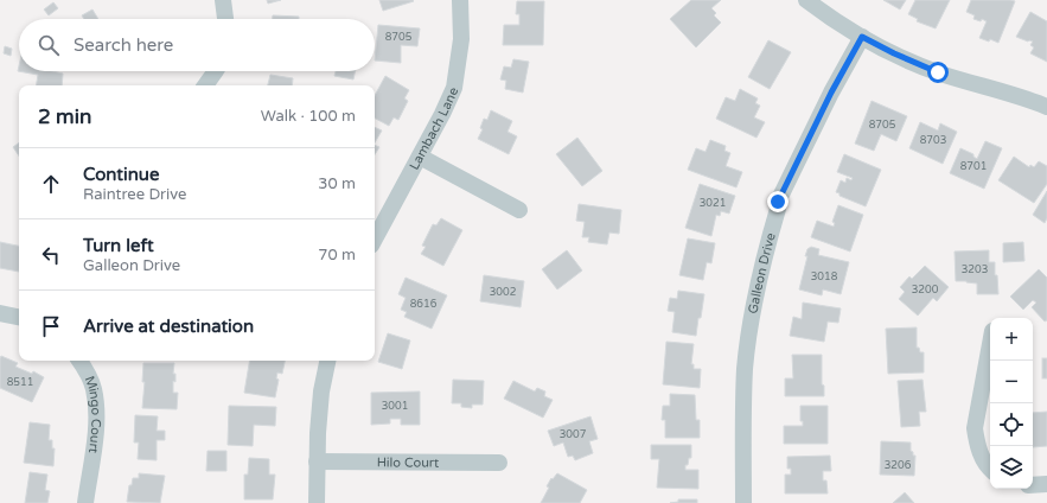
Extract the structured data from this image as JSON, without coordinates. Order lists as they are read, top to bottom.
{
  "streets": {
    "street": [
      "Lambach Lane",
      "Galleon Drive",
      "Mingo Court",
      "Hilo Court"
    ]
  },
  "house_numbers": [
    "8705",
    "8705",
    "8703",
    "8701",
    "3021",
    "3203",
    "3018",
    "3200",
    "3002",
    "8616",
    "8511",
    "3001",
    "3007",
    "3206"
  ],
  "page": {
    "search": "Search here",
    "heading": ["2 min", "Walk · 100 m"],
    "list": [
      ["Continue", "Raintree Drive", "30 m"],
      ["Turn left", "Galleon Drive", "70 m"],
      "Arrive at destination"
    ],
    "map_buttons": ["+", "−"]
  }
}
